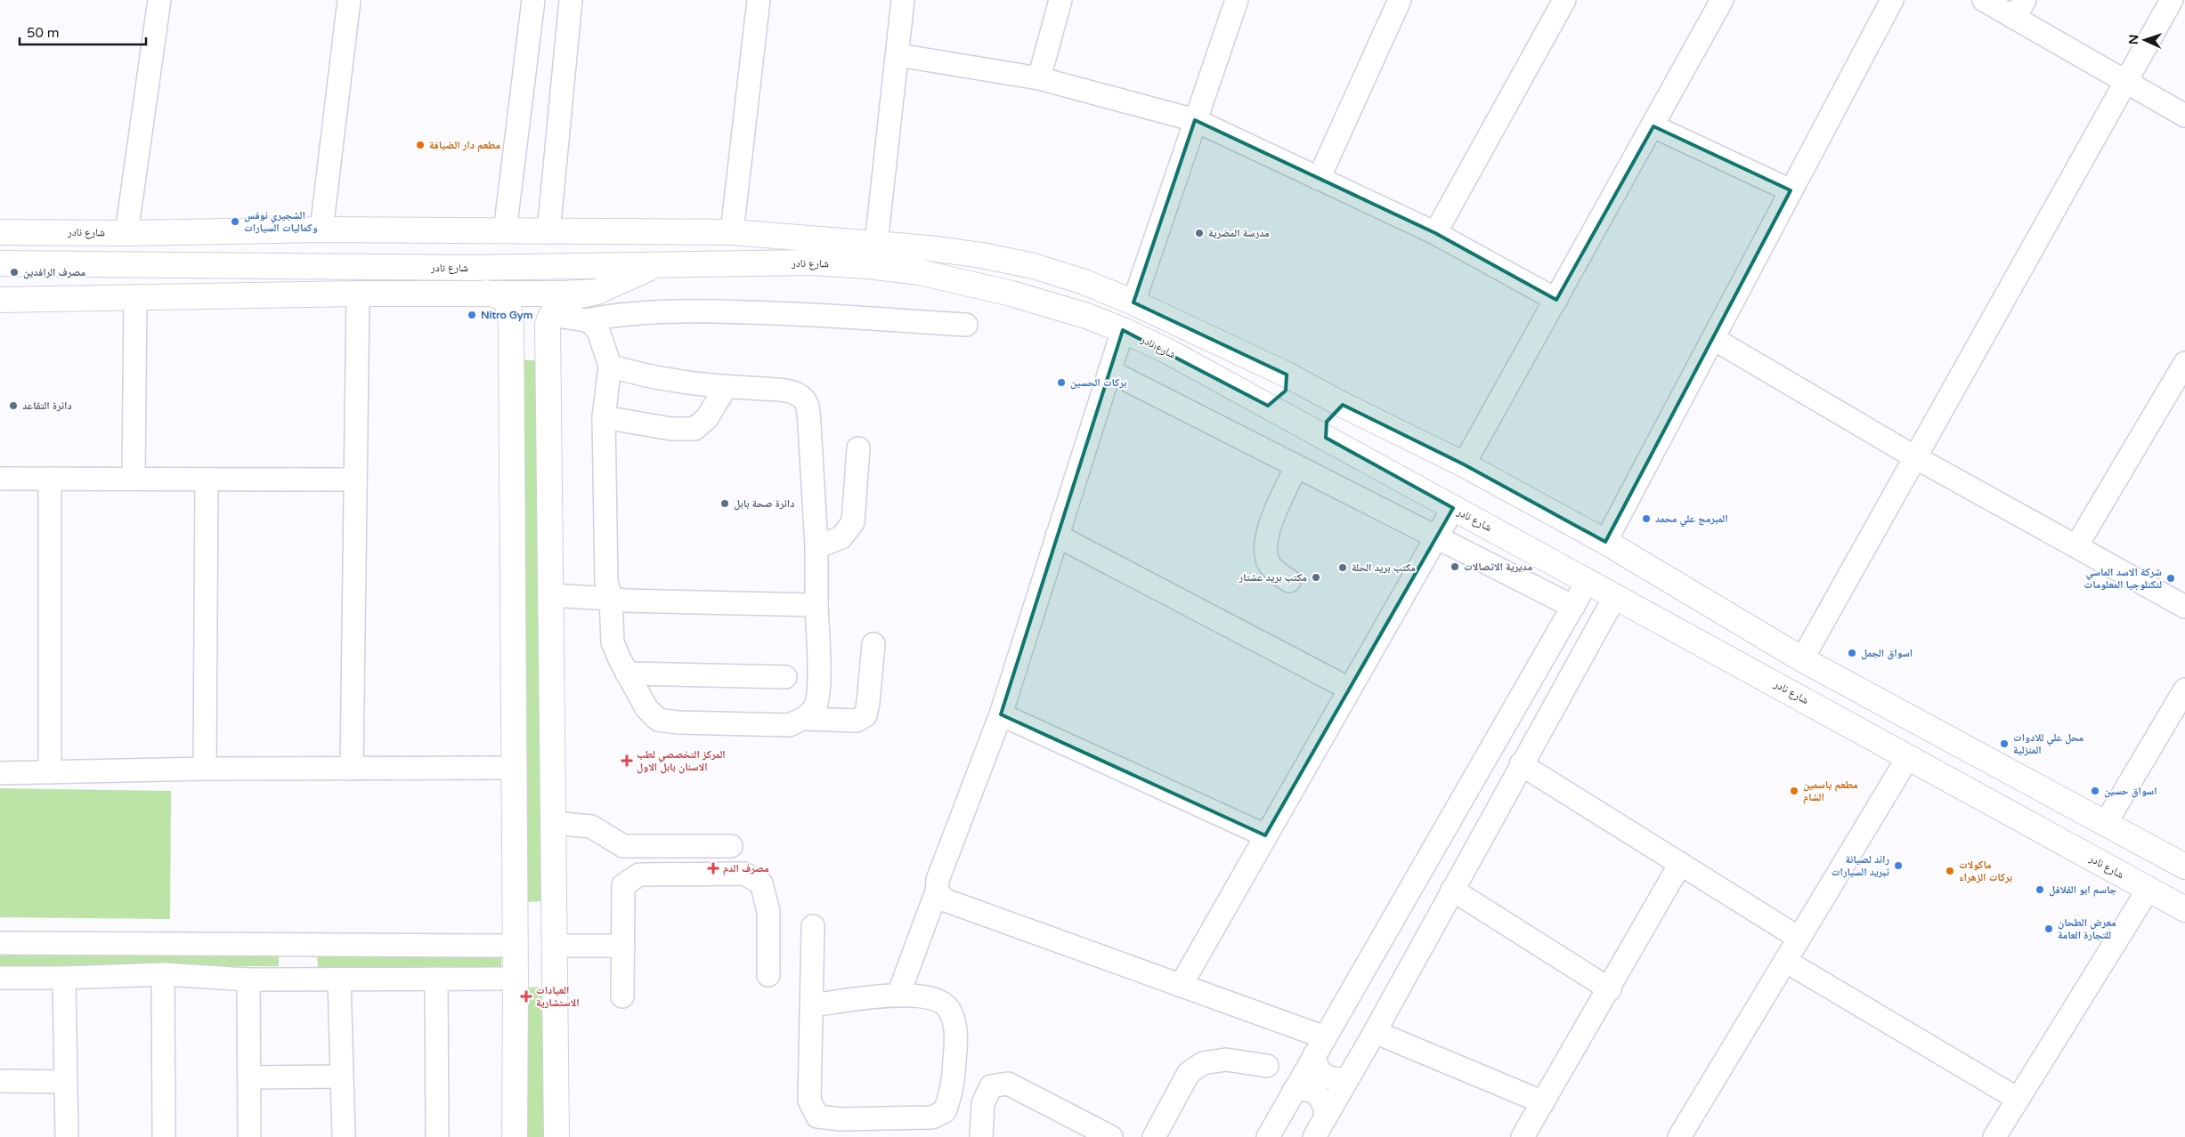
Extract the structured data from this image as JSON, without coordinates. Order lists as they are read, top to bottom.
{
  "streets": {
    "main road": ["شارع نادر"]
  },
  "places": {
    "other": [
      "مطعم دار الضيافة",
      "الشجيري نوفس وكماليات السيارات",
      "مدرسة المضرية",
      "مصرف الرافدين",
      "Nitro Gym",
      "بركات الحسين",
      "دائرة التقاعد",
      "دائرة صحة بابل",
      "المبرمج علي محمد",
      "مديرية الاتصالات",
      "مكتب بريد الحلة",
      "مكتب بريد عشتار",
      "شركة الاسد الماسي لتكنلوجيا المعلومات",
      "اسواق الجمل",
      "محل علي للادوات المنزلية",
      "مطعم ياسمين الشام",
      "اسواق حسين",
      "رائد لصيانة تبريد السيارات",
      "ماكولات بركات الزهراء",
      "جاسم ابو الفلافل",
      "معرض الطحان للتجارة العامة"
    ],
    "health": ["المركز التخصصي لطب الاسنان بابل الاول", "مصرف الدم", "العيادات الاستشارية"]
  },
  "scale_bar": "50 m",
  "north": "left"
}
